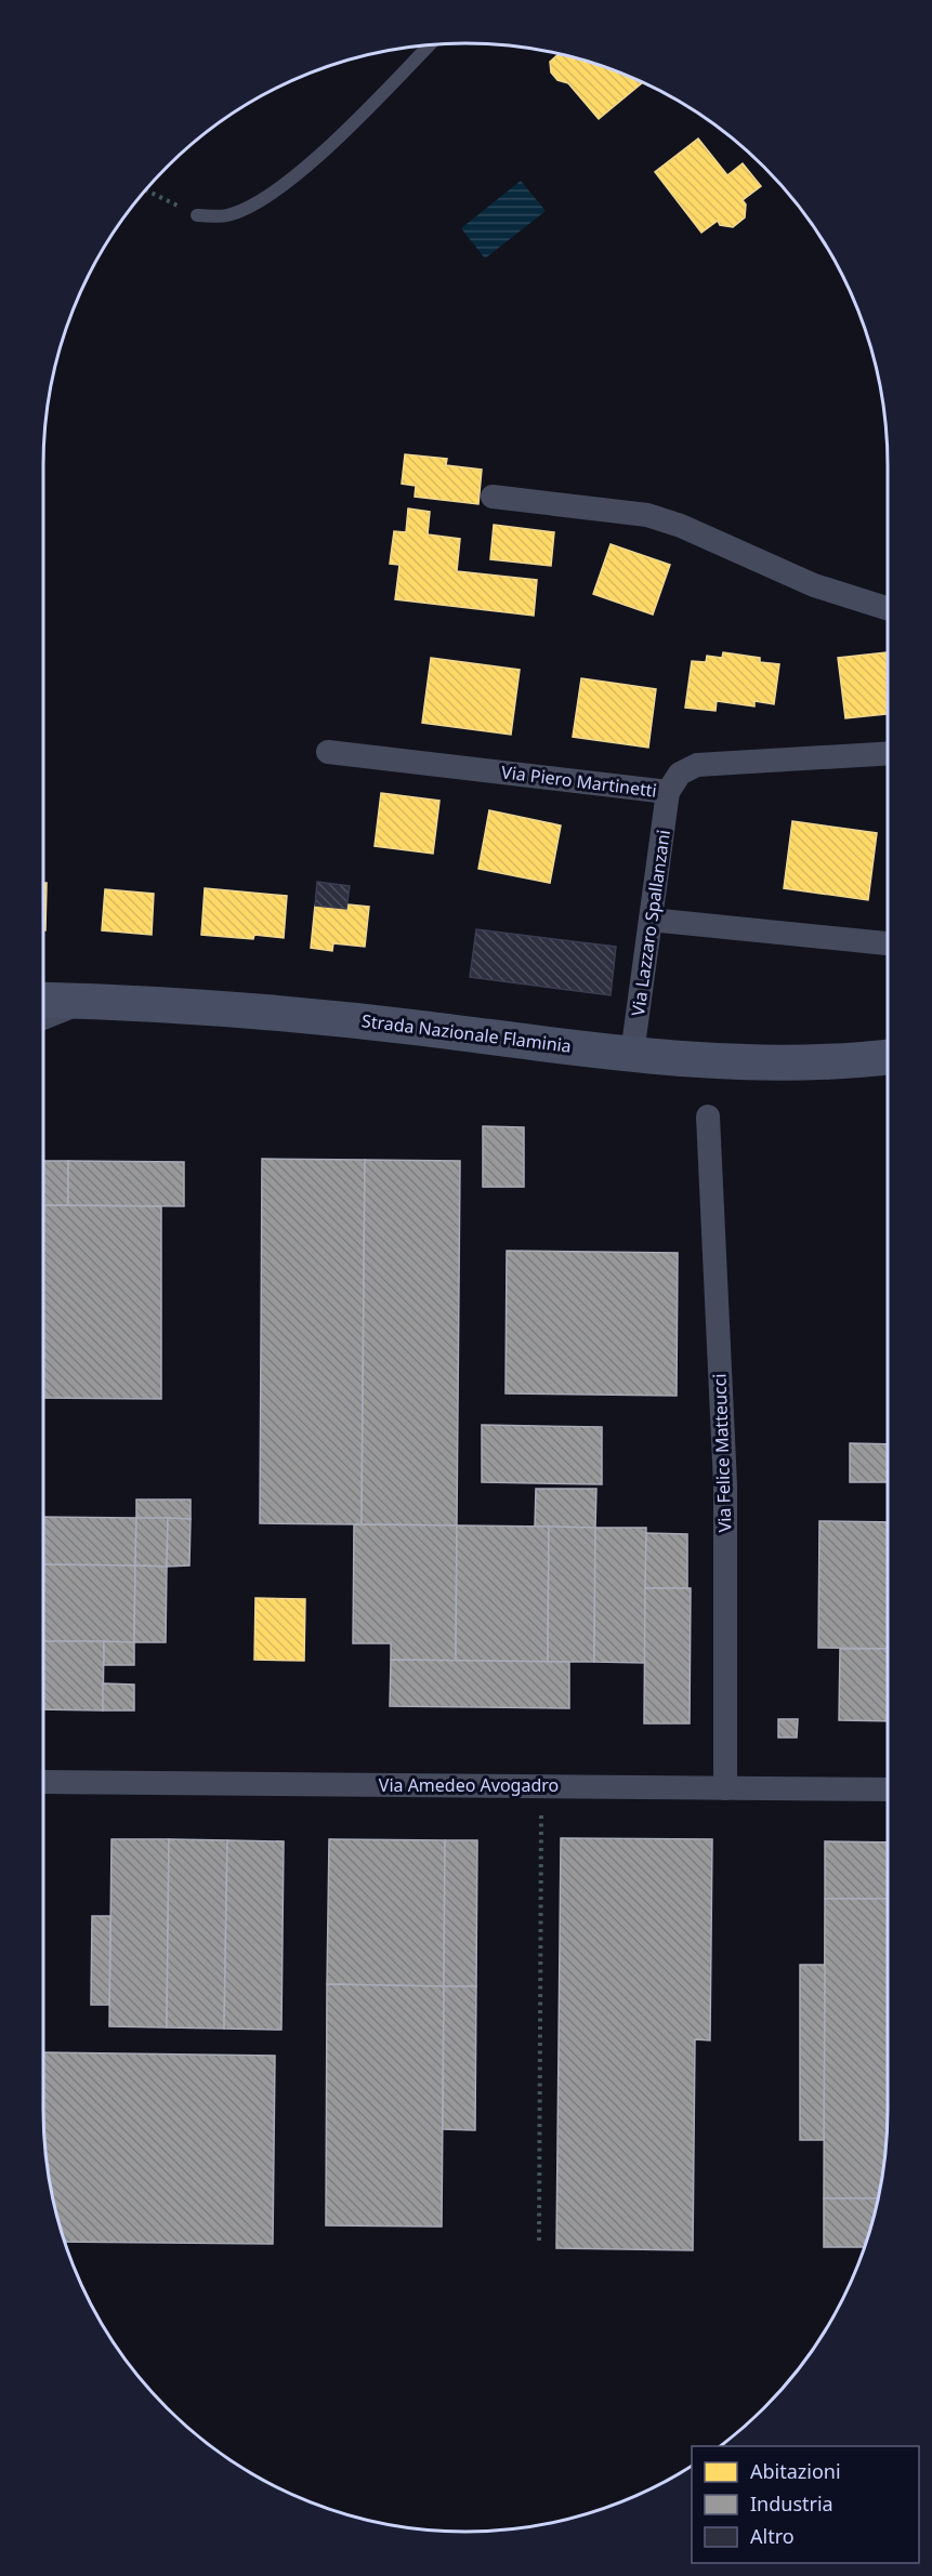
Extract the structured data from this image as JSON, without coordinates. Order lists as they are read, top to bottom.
{
  "streets": {
    "main road": ["Strada Nazionale Flaminia"],
    "street": [
      "Via Piero Martinetti",
      "Via Lazzaro Spallanzani",
      "Via Felice Matteucci",
      "Via Amedeo Avogadro"
    ]
  },
  "crossings": [
    ["Via Piero Martinetti", "Via Lazzaro Spallanzani"],
    ["Via Lazzaro Spallanzani", "Strada Nazionale Flaminia"],
    ["Via Felice Matteucci", "Via Amedeo Avogadro"]
  ],
  "legend": ["Abitazioni", "Industria", "Altro"]
}
